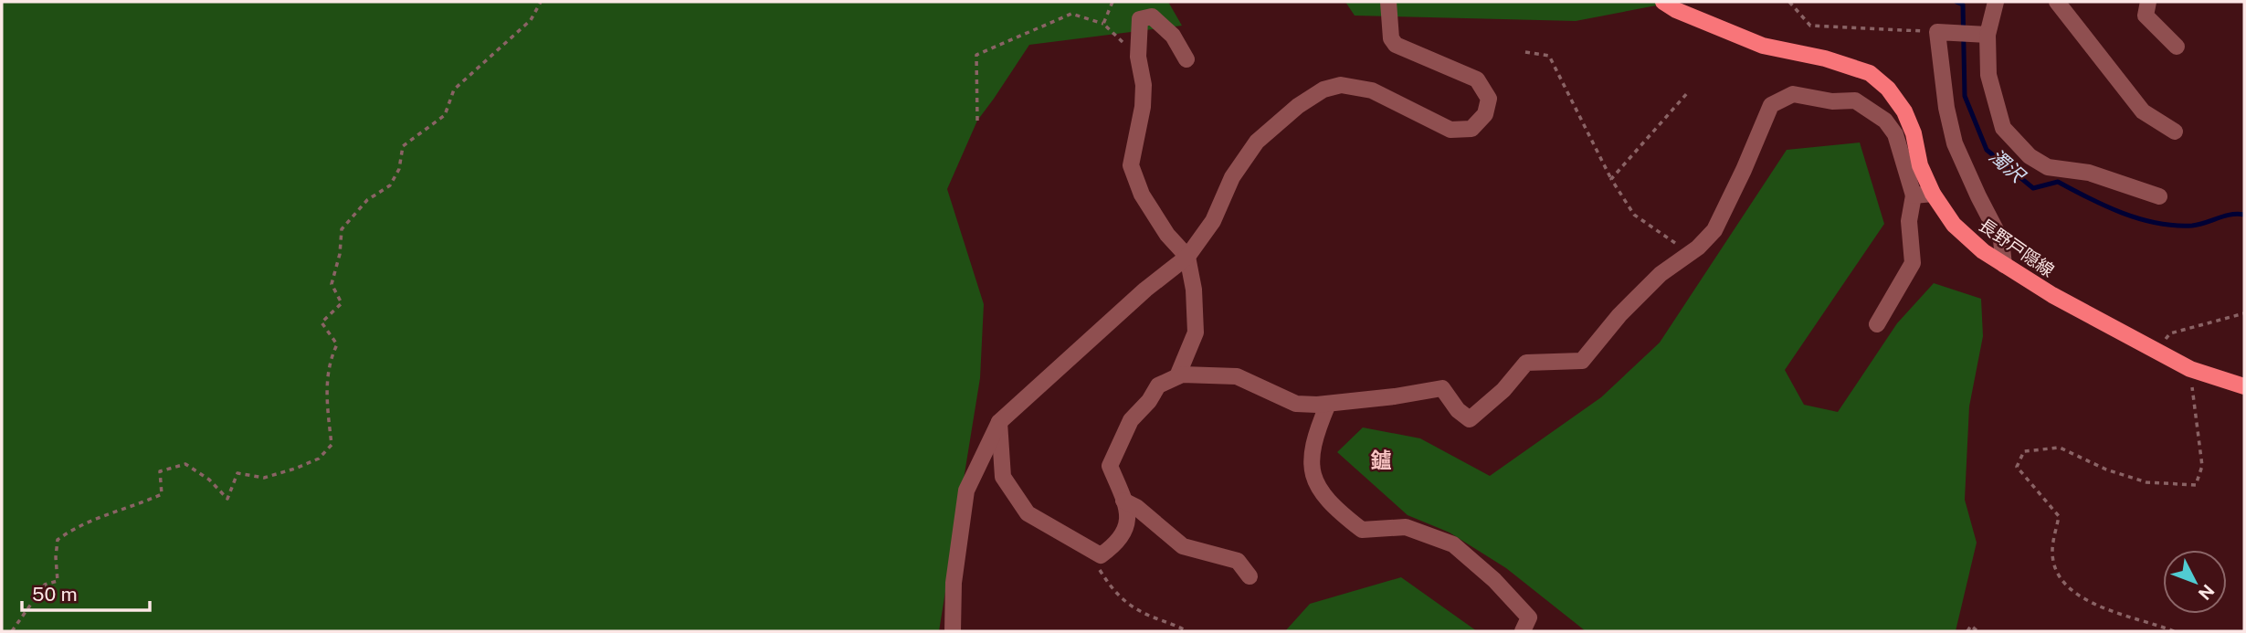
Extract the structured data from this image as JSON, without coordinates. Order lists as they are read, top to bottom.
{
  "streets": {
    "main road": ["長野戸隠線"]
  },
  "districts": ["鑪"],
  "water": ["濁沢"],
  "scale_bar": "50 m",
  "north": "bottom right"
}
